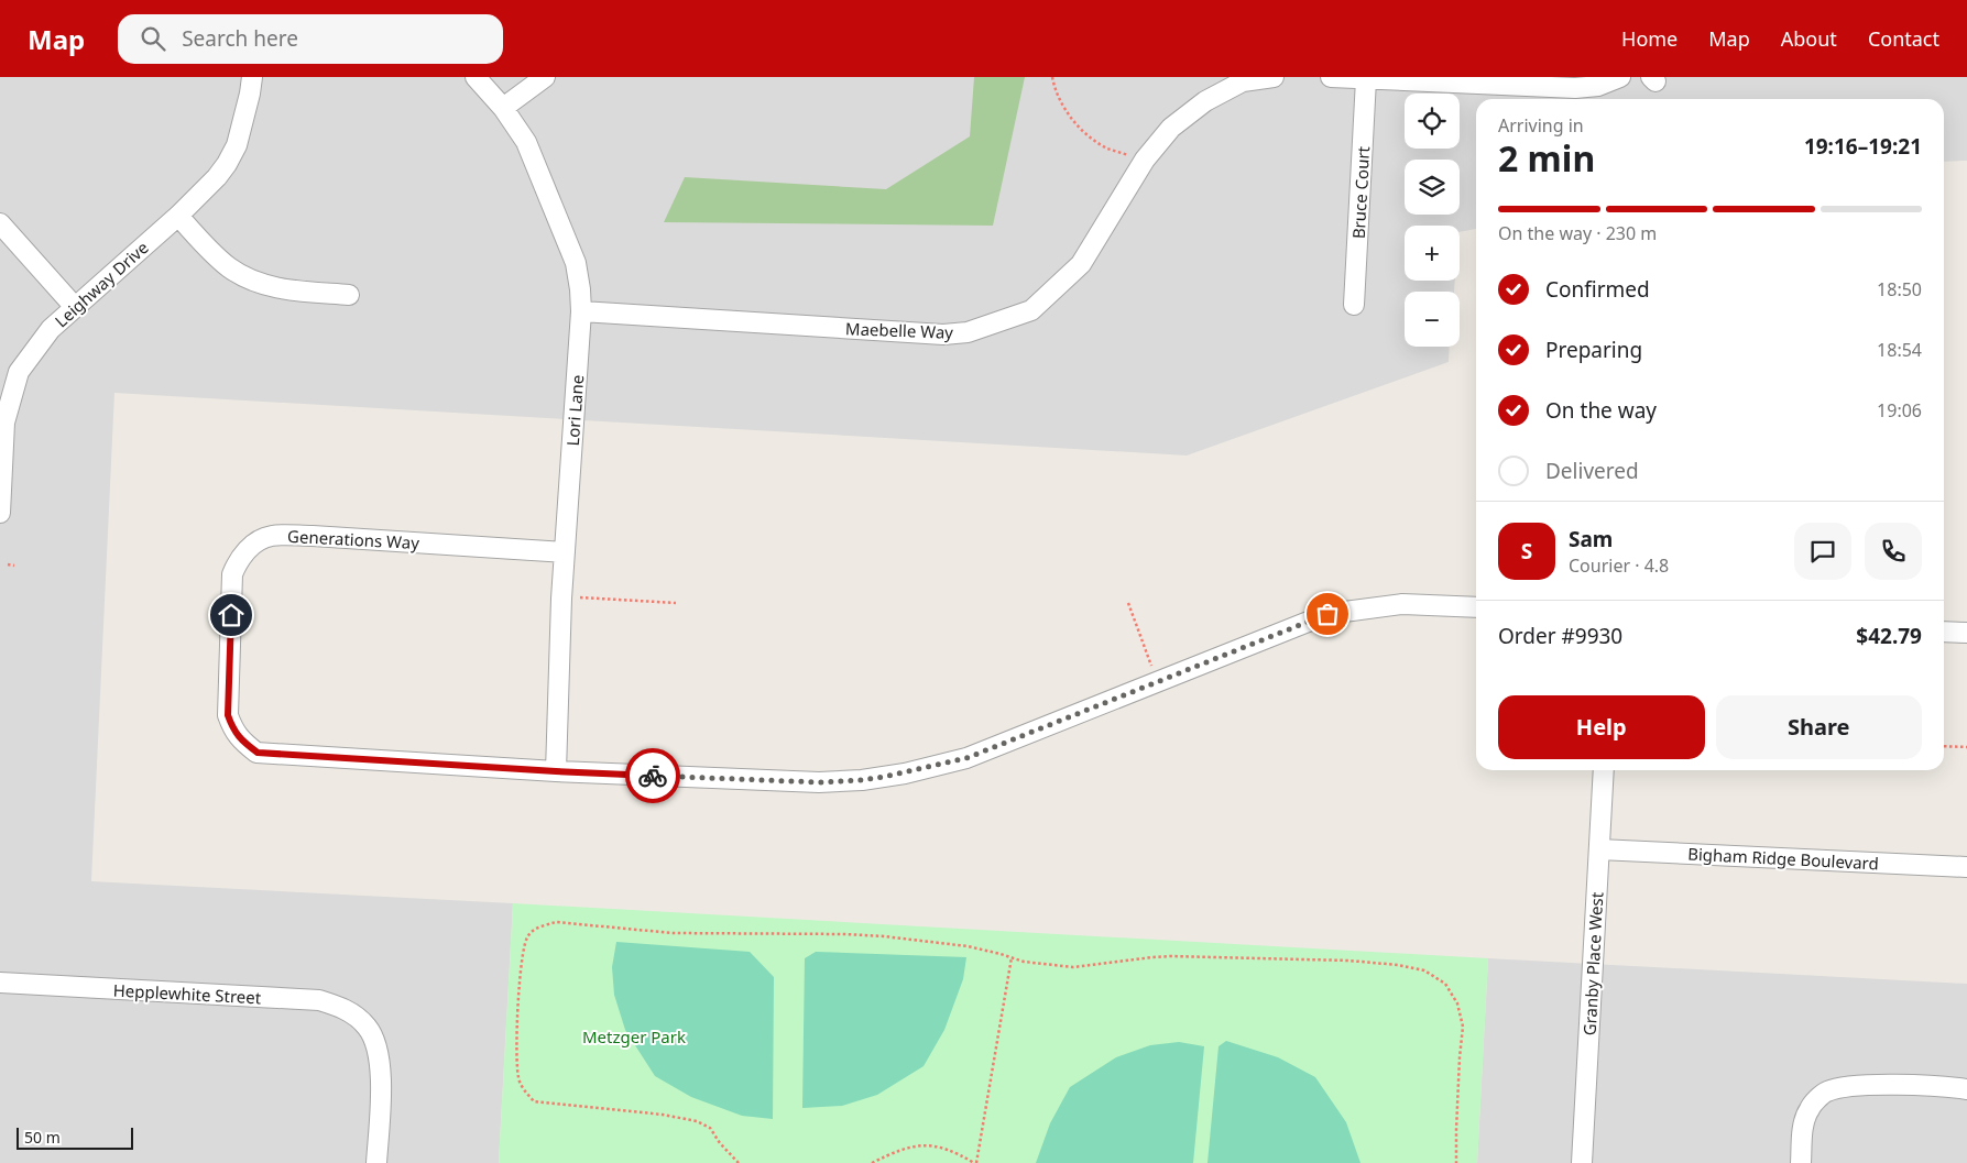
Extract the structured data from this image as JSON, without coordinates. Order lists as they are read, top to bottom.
{
  "streets": {
    "street": [
      "Bruce Court",
      "Leighway Drive",
      "Maebelle Way",
      "Lori Lane",
      "Generations Way",
      "Bigham Ridge Boulevard",
      "Granby Place West",
      "Hepplewhite Street"
    ]
  },
  "crossings": [
    ["Maebelle Way", "Lori Lane"],
    ["Lori Lane", "Generations Way"],
    ["Bigham Ridge Boulevard", "Granby Place West"]
  ],
  "parks": ["Metzger Park"],
  "scale_bar": "50 m",
  "page": {
    "header": "Map",
    "search": "Search here",
    "nav": [
      "Home",
      "Map",
      "About",
      "Contact"
    ],
    "map_buttons": ["+", "−"],
    "heading": ["2 min", "Arriving in", "19:16–19:21"],
    "panel": [
      "Sam",
      "Courier · 4.8",
      "Order #9930",
      "$42.79"
    ],
    "bar": "On the way · 230 m",
    "list": [
      ["Confirmed", "18:50"],
      ["Preparing", "18:54"],
      ["On the way", "19:06"],
      "Delivered"
    ],
    "round": "S",
    "buttons": ["Help", "Share"],
    "scale": "50 m"
  }
}
